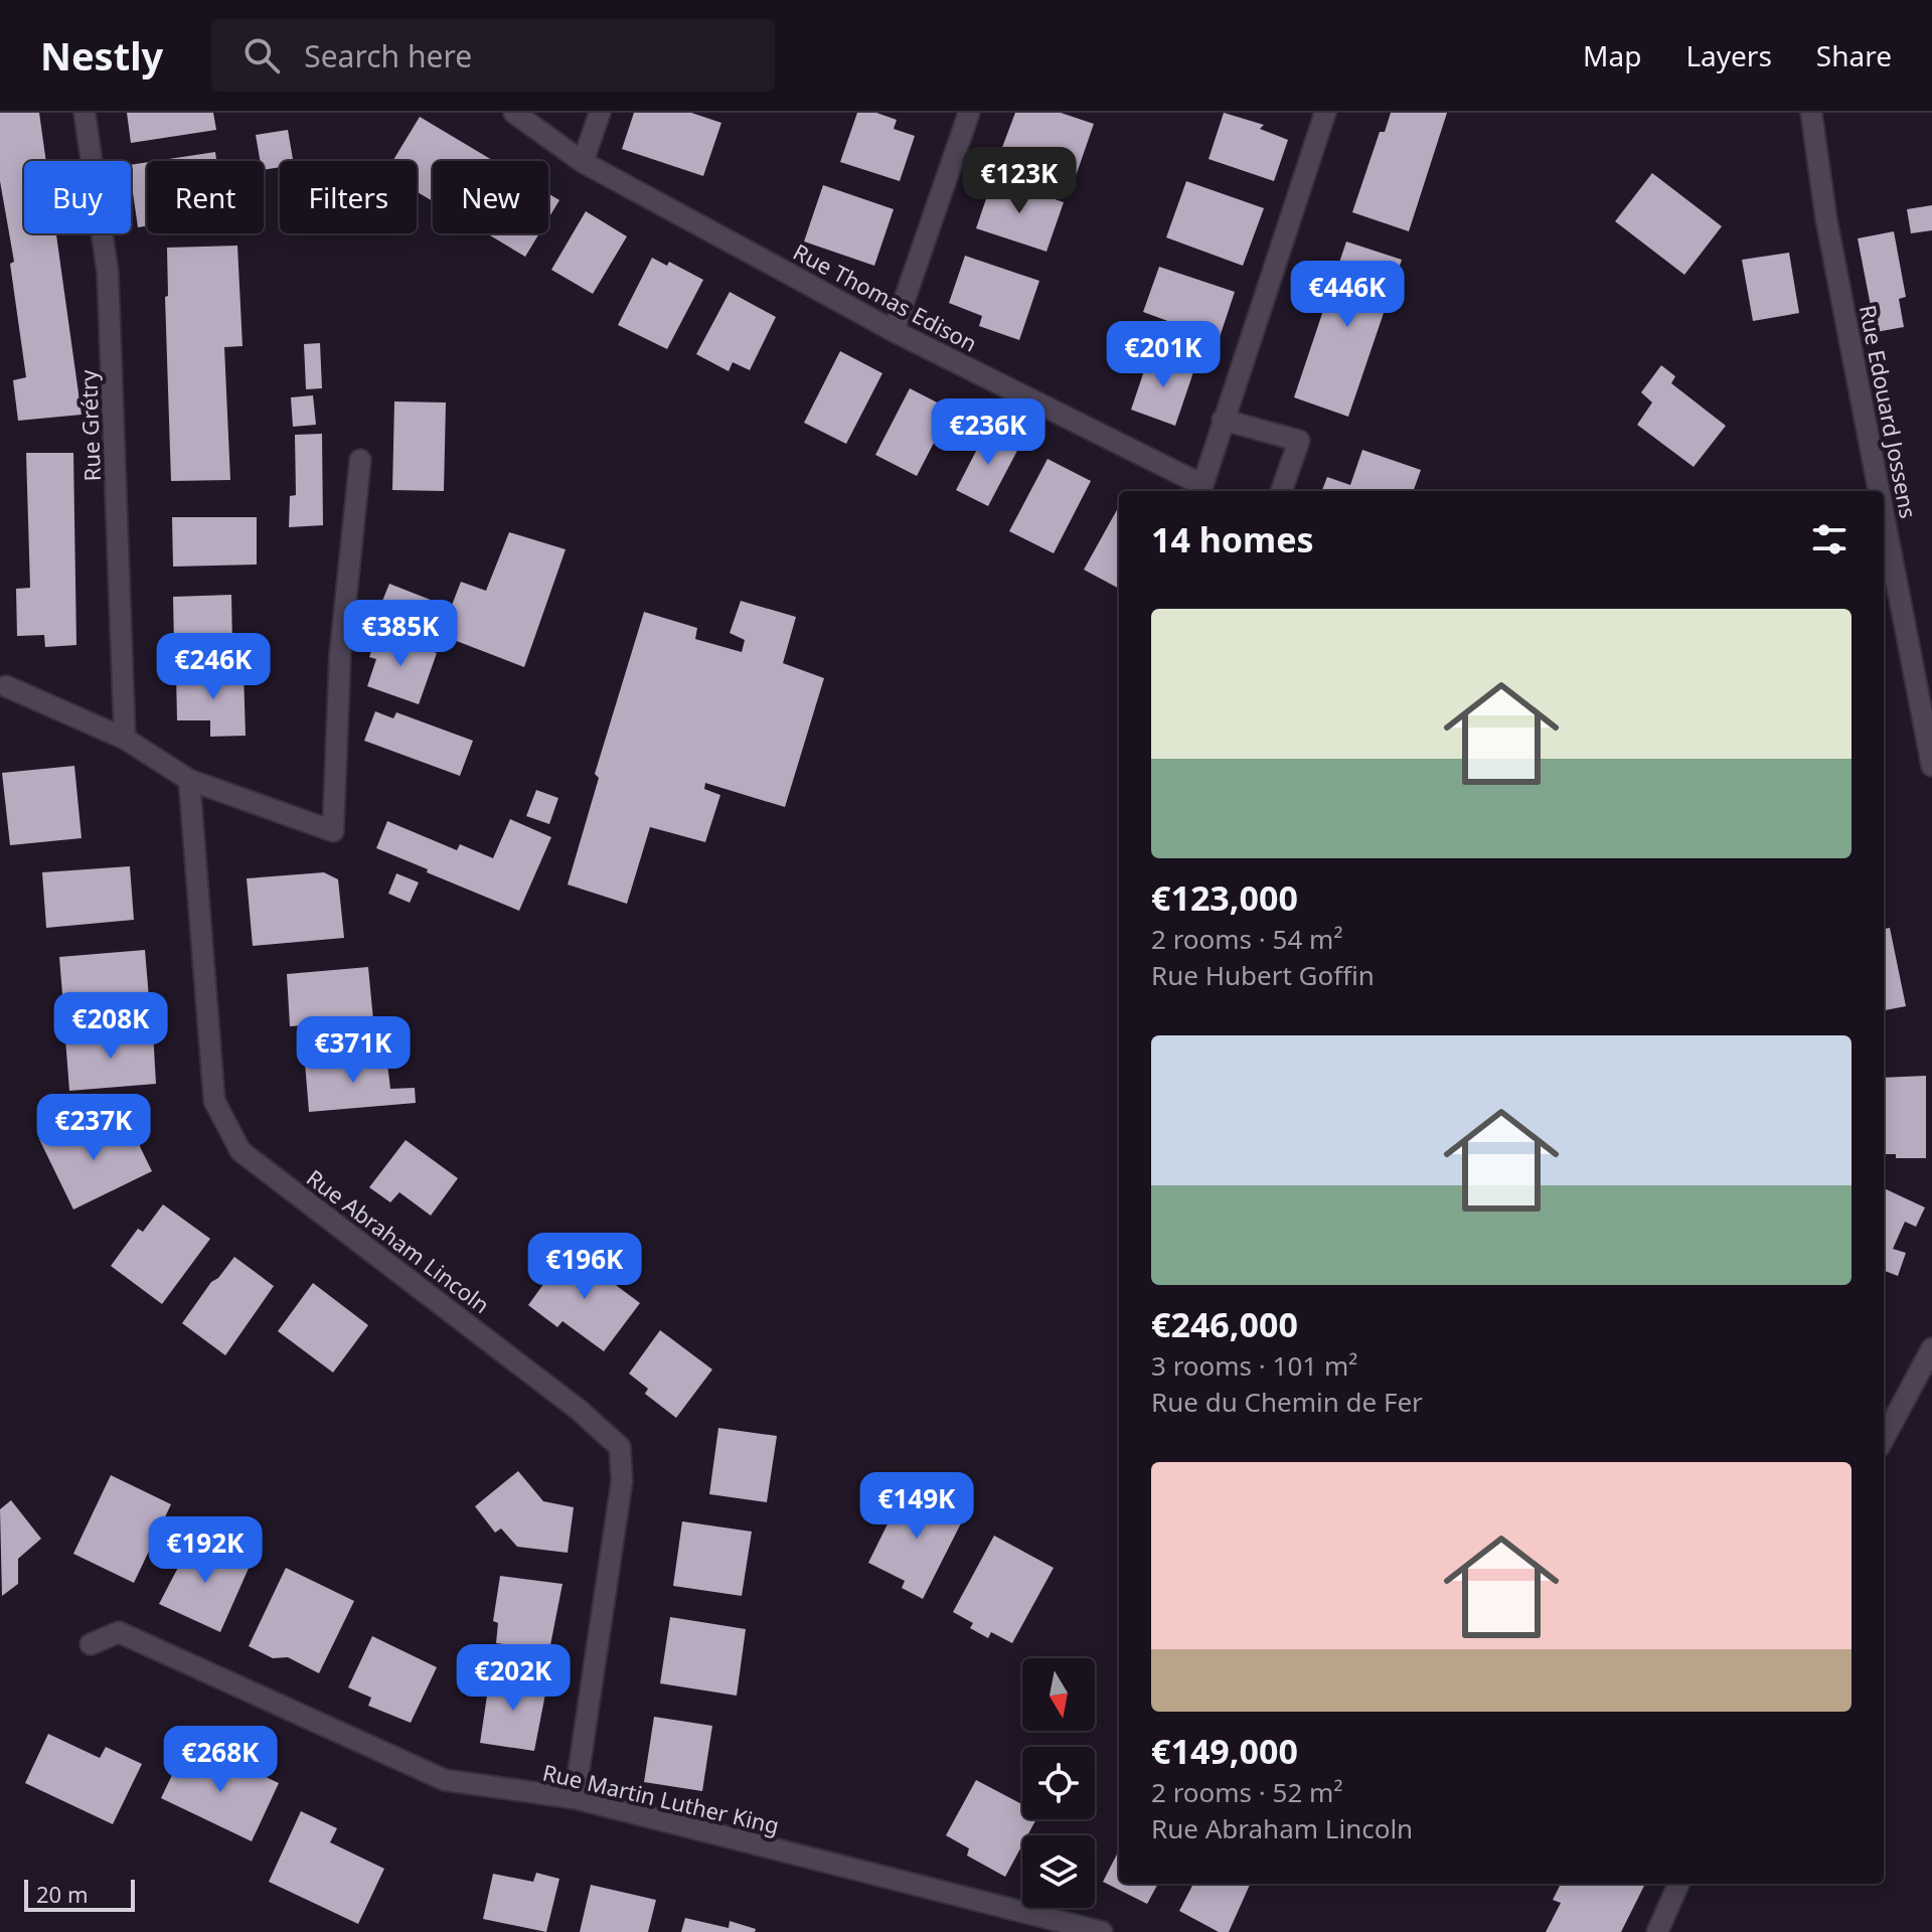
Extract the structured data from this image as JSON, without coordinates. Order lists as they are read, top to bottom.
{
  "streets": {
    "street": [
      "Rue Thomas Edison",
      "Rue Edouard Jossens",
      "Rue Grétry",
      "Rue Abraham Lincoln",
      "Rue Martin Luther King"
    ]
  },
  "crossings": [
    ["Rue Abraham Lincoln", "Rue Martin Luther King"]
  ],
  "scale_bar": "20 m",
  "north": "bottom",
  "page": {
    "header": "Nestly",
    "search": "Search here",
    "nav": ["Map", "Layers", "Share"],
    "price": [
      "€123K",
      "€446K",
      "€201K",
      "€236K",
      "€385K",
      "€246K",
      "€208K",
      "€371K",
      "€237K",
      "€196K",
      "€149K",
      "€192K",
      "€202K",
      "€268K"
    ],
    "chip": [
      "Buy",
      "Rent",
      "Filters",
      "New"
    ],
    "heading": "14 homes",
    "list": [
      {
        "name": "€123,000",
        "note": "2 rooms · 54 m² · Rue Hubert Goffin"
      },
      {
        "name": "€246,000",
        "note": "3 rooms · 101 m² · Rue du Chemin de Fer"
      },
      {
        "name": "€149,000",
        "note": "2 rooms · 52 m² · Rue Abraham Lincoln"
      }
    ],
    "scale": "20 m"
  }
}
